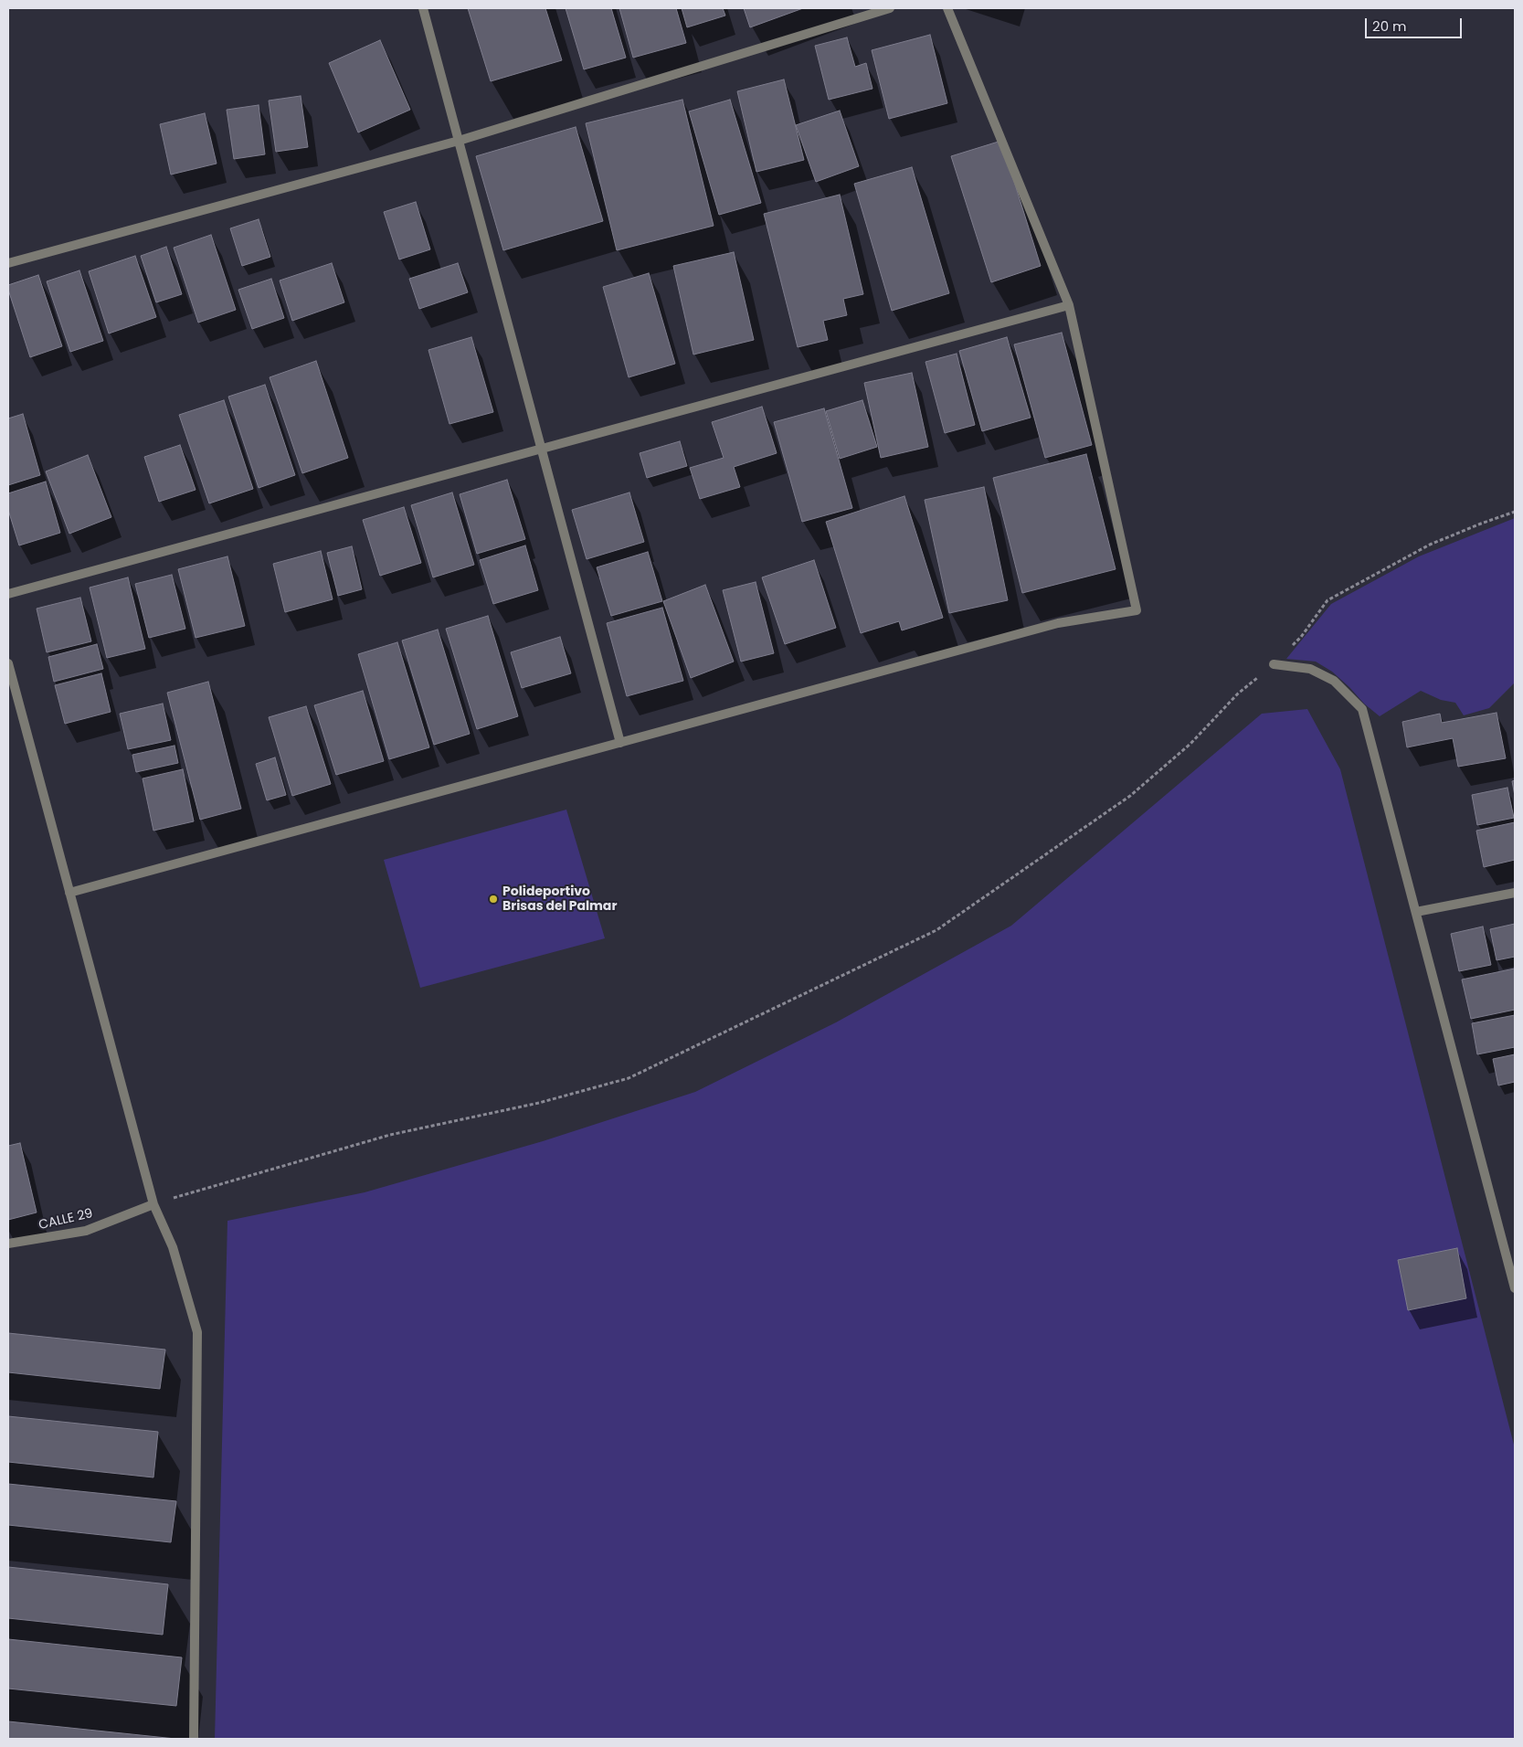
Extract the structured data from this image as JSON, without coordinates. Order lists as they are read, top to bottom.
{
  "streets": {
    "street": ["CALLE 29"]
  },
  "places": ["Polideportivo Brisas del Palmar"],
  "scale_bar": "20 m"
}
